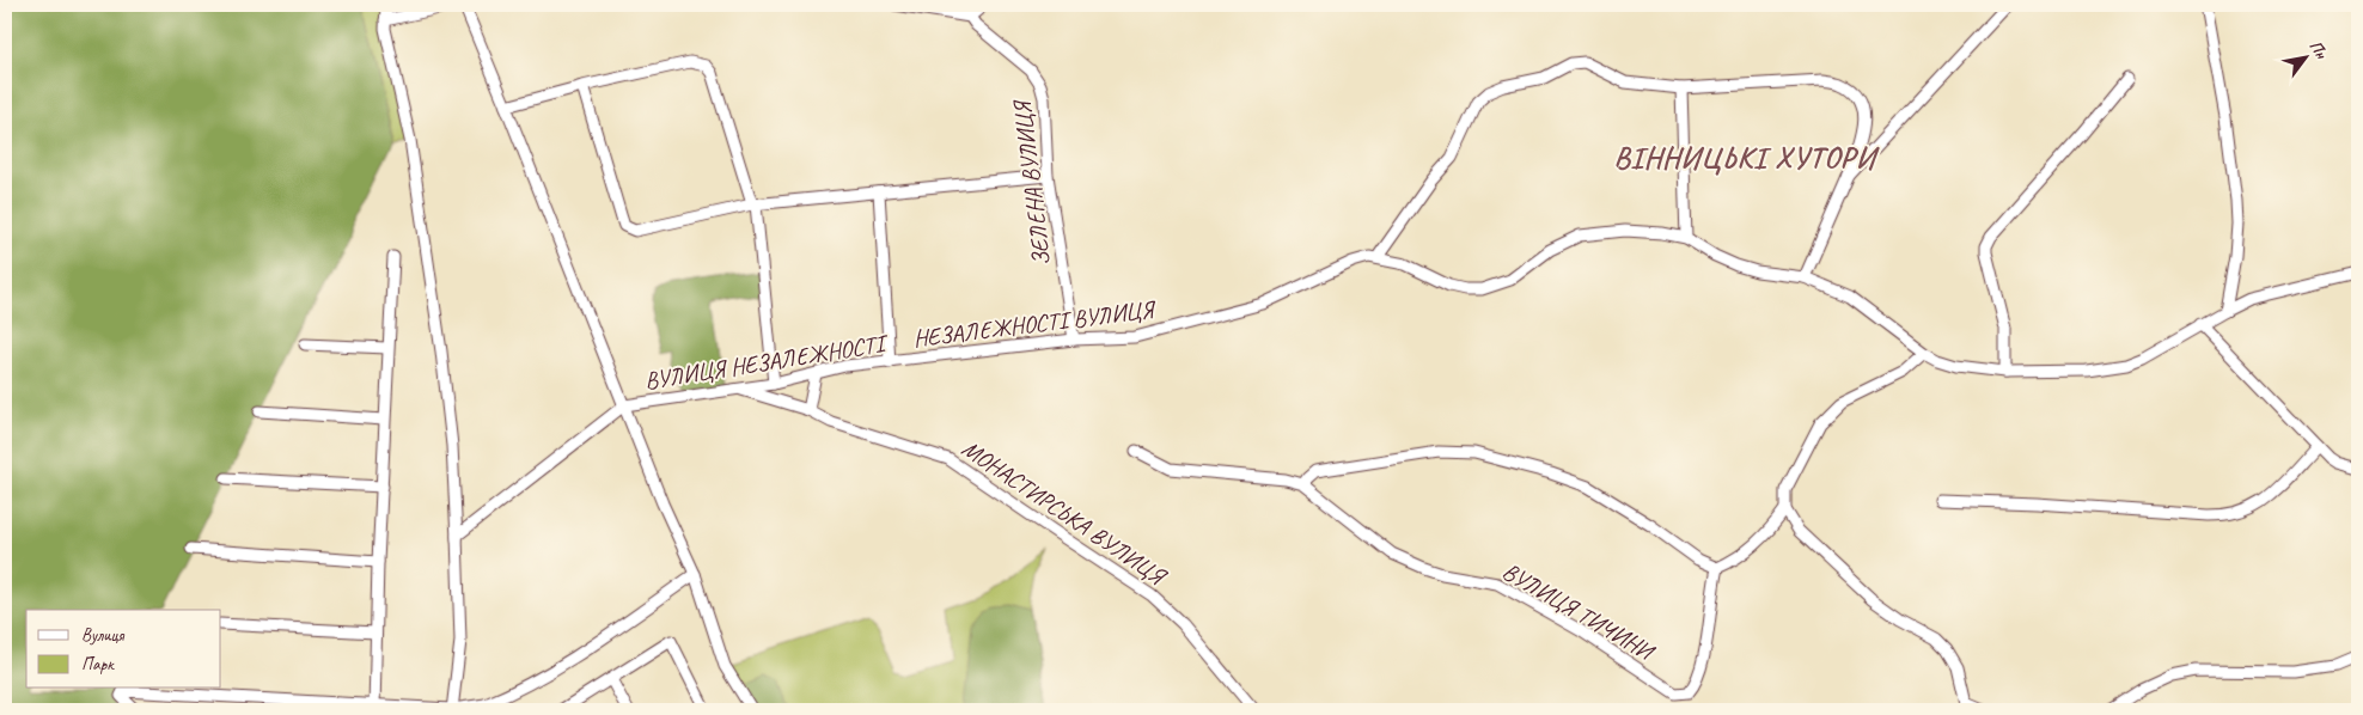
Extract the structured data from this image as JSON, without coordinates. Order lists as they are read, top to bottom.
{
  "streets": {
    "street": [
      "ЗЕЛЕНА ВУЛИЦЯ",
      "НЕЗАЛЕЖНОСТІ ВУЛИЦЯ",
      "ВУЛИЦЯ НЕЗАЛЕЖНОСТІ",
      "МОНАСТИРСЬКА ВУЛИЦЯ",
      "ВУЛИЦЯ ТИЧИНИ"
    ]
  },
  "crossings": [
    ["ЗЕЛЕНА ВУЛИЦЯ", "НЕЗАЛЕЖНОСТІ ВУЛИЦЯ"],
    ["НЕЗАЛЕЖНОСТІ ВУЛИЦЯ", "ВУЛИЦЯ НЕЗАЛЕЖНОСТІ"],
    ["НЕЗАЛЕЖНОСТІ ВУЛИЦЯ", "МОНАСТИРСЬКА ВУЛИЦЯ"]
  ],
  "districts": ["ВІННИЦЬКІ ХУТОРИ"],
  "legend": ["Вулиця", "Парк"],
  "north": "top right"
}
